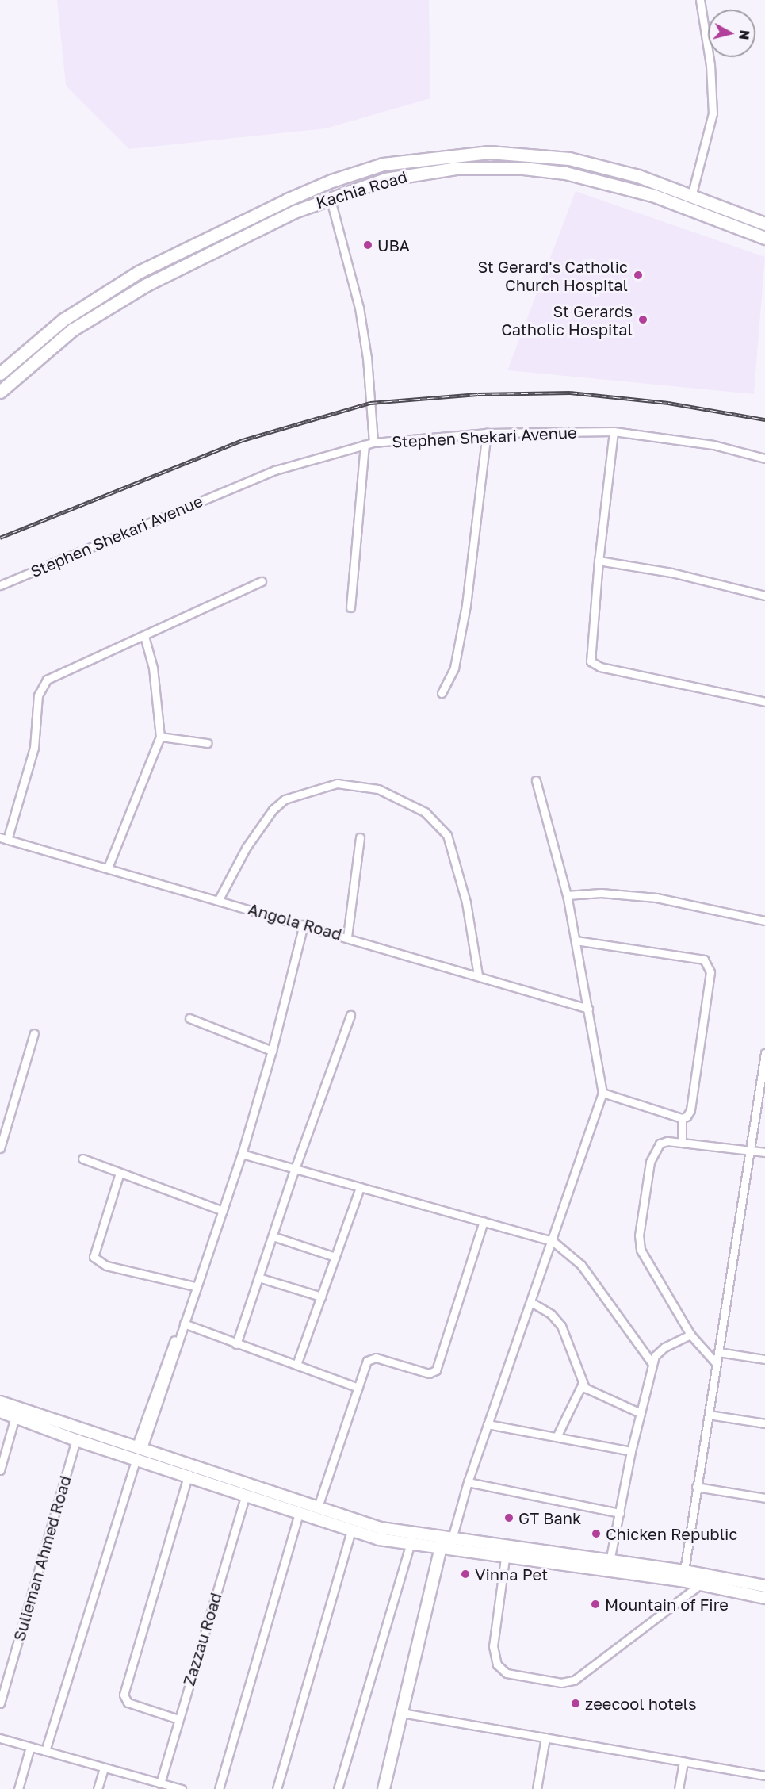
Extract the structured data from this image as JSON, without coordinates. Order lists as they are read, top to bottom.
{
  "streets": {
    "main road": ["Kachia Road"],
    "street": [
      "Stephen Shekari Avenue",
      "Angola Road",
      "Sulieman Ahmed Road",
      "Zazzau Road"
    ]
  },
  "places": [
    "UBA",
    "St Gerard's Catholic Church Hospital",
    "St Gerards Catholic Hospital",
    "GT Bank",
    "Chicken Republic",
    "Vinna Pet",
    "Mountain of Fire",
    "zeecool hotels"
  ],
  "north": "right"
}
